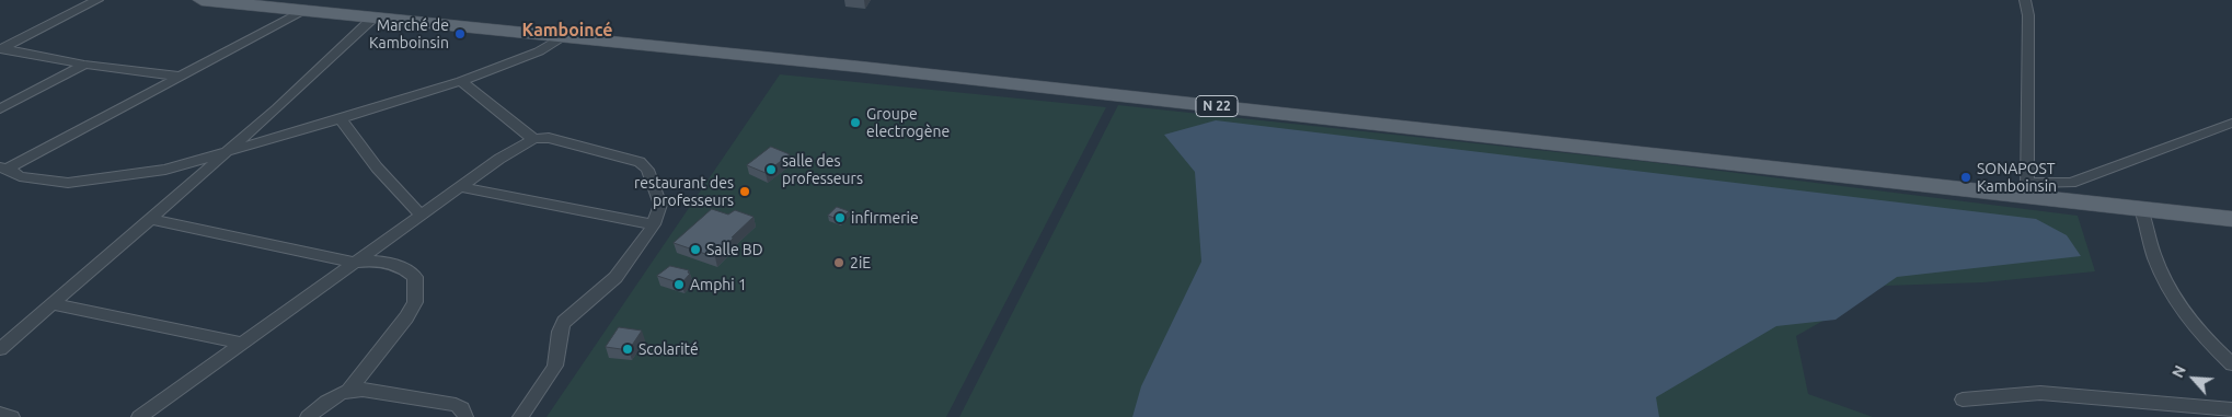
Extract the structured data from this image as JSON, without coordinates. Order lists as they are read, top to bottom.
{
  "streets": {
    "main road": ["N 22"]
  },
  "districts": ["Kamboincé"],
  "places": [
    "Marché de Kamboinsin",
    "Groupe electrogène",
    "salle des professeurs",
    "SONAPOST Kamboinsin",
    "restaurant des professeurs",
    "infirmerie",
    "Salle BD",
    "2iE",
    "Amphi 1",
    "Scolarité"
  ],
  "north": "top left"
}
